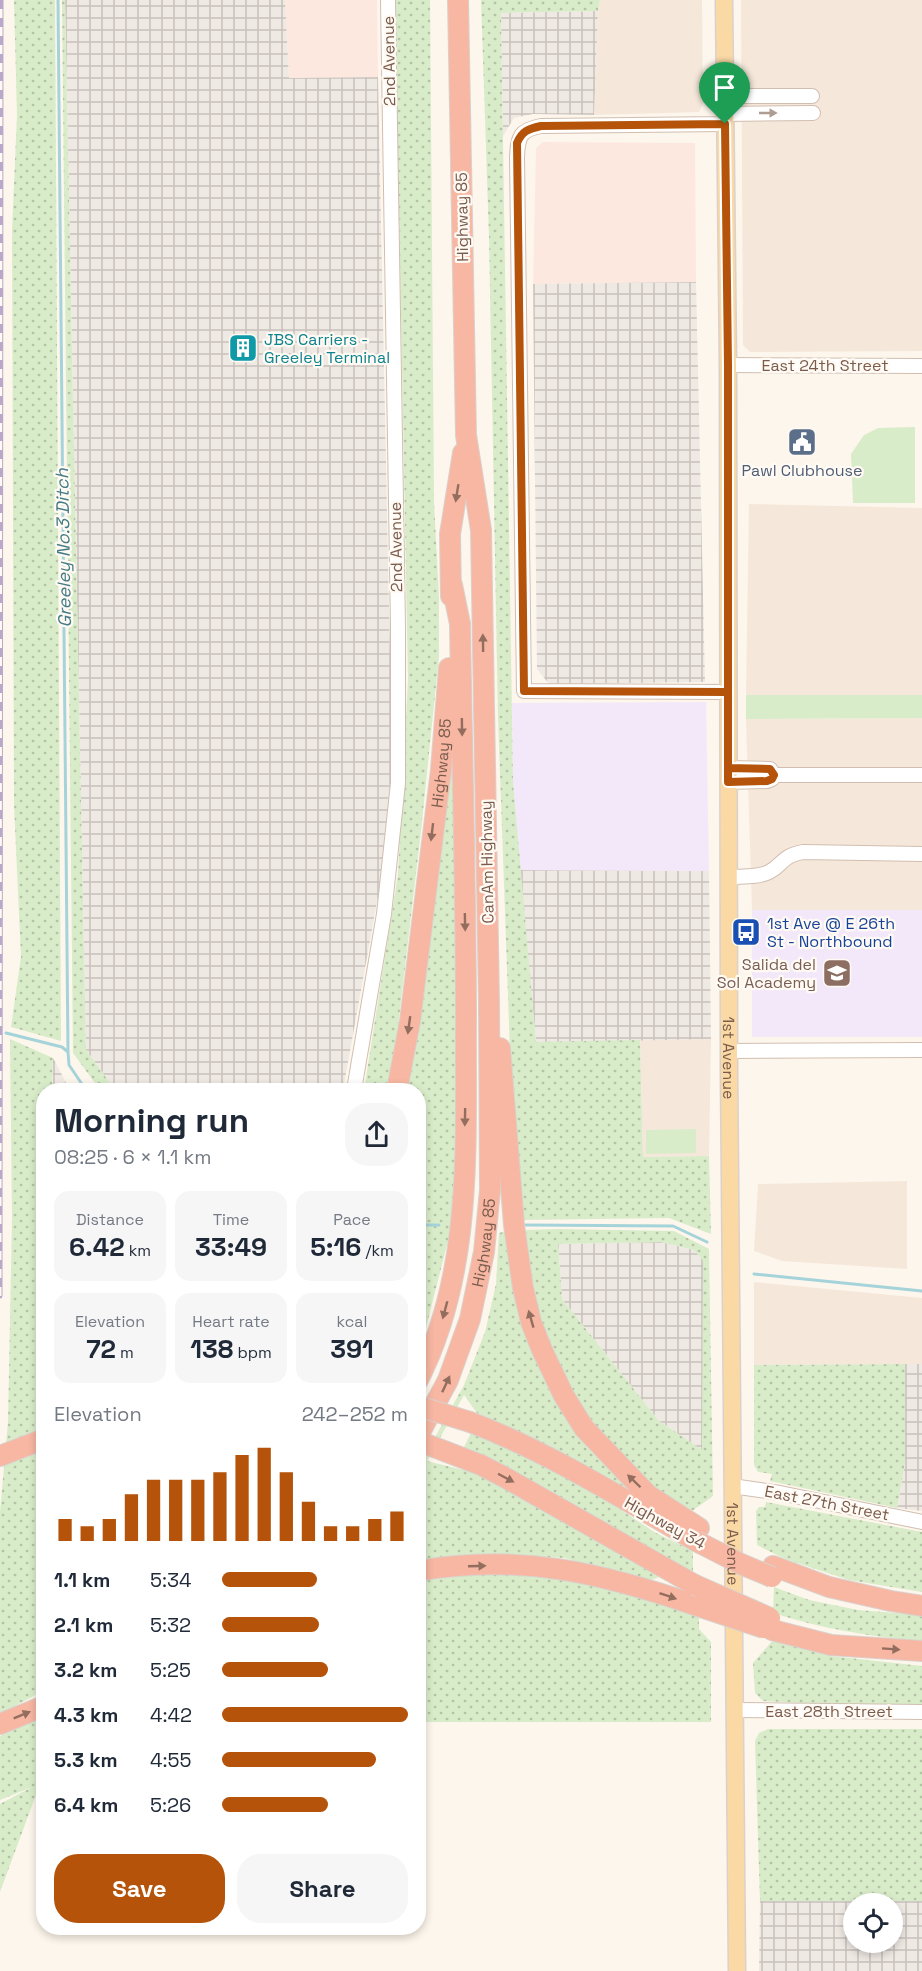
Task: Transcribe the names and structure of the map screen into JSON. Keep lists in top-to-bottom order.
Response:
{
  "streets": {
    "highway": ["Highway 85", "CanAm Highway", "Highway 34"],
    "main road": ["1st Avenue"],
    "street": [
      "2nd Avenue",
      "East 24th Street",
      "East 27th Street",
      "East 28th Street"
    ]
  },
  "crossings": [
    ["Highway 85", "CanAm Highway"],
    ["East 24th Street", "1st Avenue"],
    ["1st Avenue", "East 27th Street"],
    ["1st Avenue", "East 28th Street"]
  ],
  "water": ["Greeley No.3 Ditch"],
  "places": {
    "building": ["JBS Carriers - Greeley Terminal"],
    "public building": ["Pawl Clubhouse"],
    "bus stop": ["1st Ave @ E 26th St - Northbound"],
    "school or university": ["Salida del Sol Academy"]
  },
  "page": {
    "heading": ["Morning run", "08:25 · 6 × 1.1 km"],
    "stats": [
      ["Distance", "6.42 km"],
      ["Time", "33:49"],
      ["Pace", "5:16 /km"],
      ["Elevation", "72 m"],
      ["Heart rate", "138 bpm"],
      ["kcal", "391"]
    ],
    "chart": ["Elevation", "242–252 m"],
    "list": [
      {
        "name": "1.1 km",
        "note": "5:34"
      },
      {
        "name": "2.1 km",
        "note": "5:32"
      },
      {
        "name": "3.2 km",
        "note": "5:25"
      },
      {
        "name": "4.3 km",
        "note": "4:42"
      },
      {
        "name": "5.3 km",
        "note": "4:55"
      },
      {
        "name": "6.4 km",
        "note": "5:26"
      }
    ],
    "buttons": ["Save", "Share"]
  }
}
